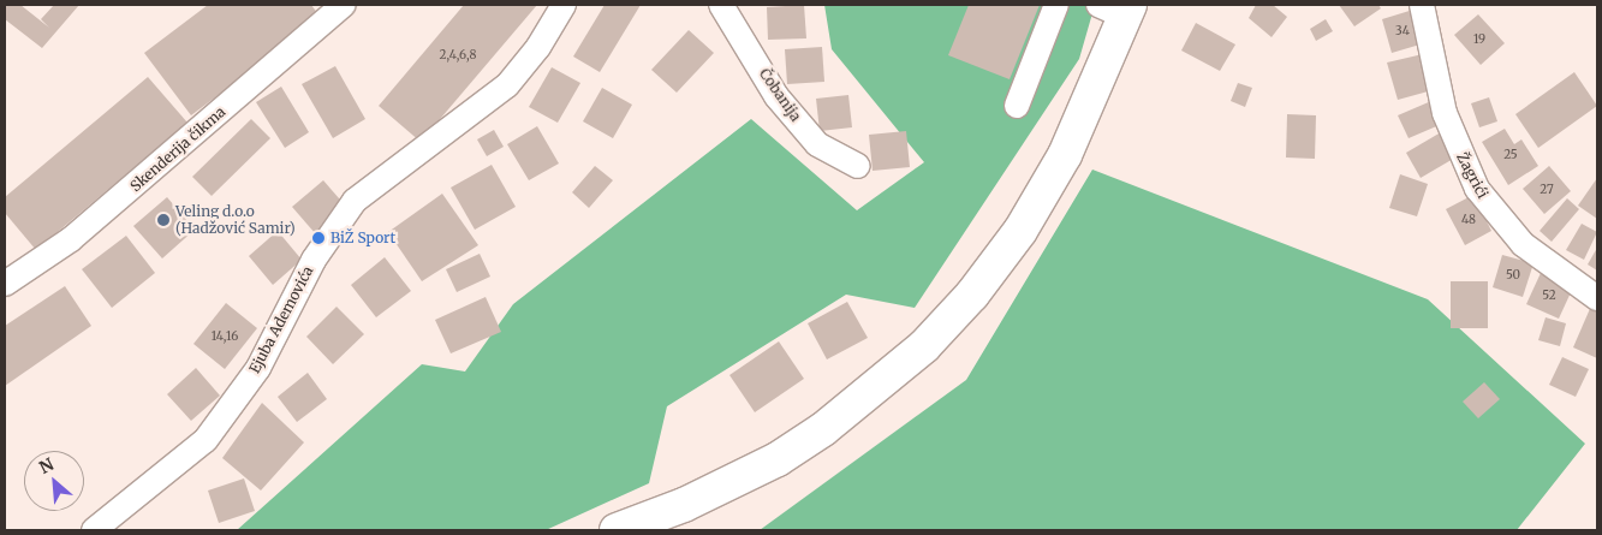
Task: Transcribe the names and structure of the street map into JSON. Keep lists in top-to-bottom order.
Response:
{
  "streets": {
    "street": [
      "Čobanija",
      "Skenderija čikma",
      "Žagrići",
      "Ejuba Ademovića"
    ]
  },
  "places": ["Veling d.o.o (Hadžović Samir)", "BiŽ Sport"],
  "house_numbers": [
    "34",
    "19",
    "2,4,6,8",
    "25",
    "27",
    "48",
    "50",
    "52",
    "14,16"
  ],
  "north": "top left"
}
